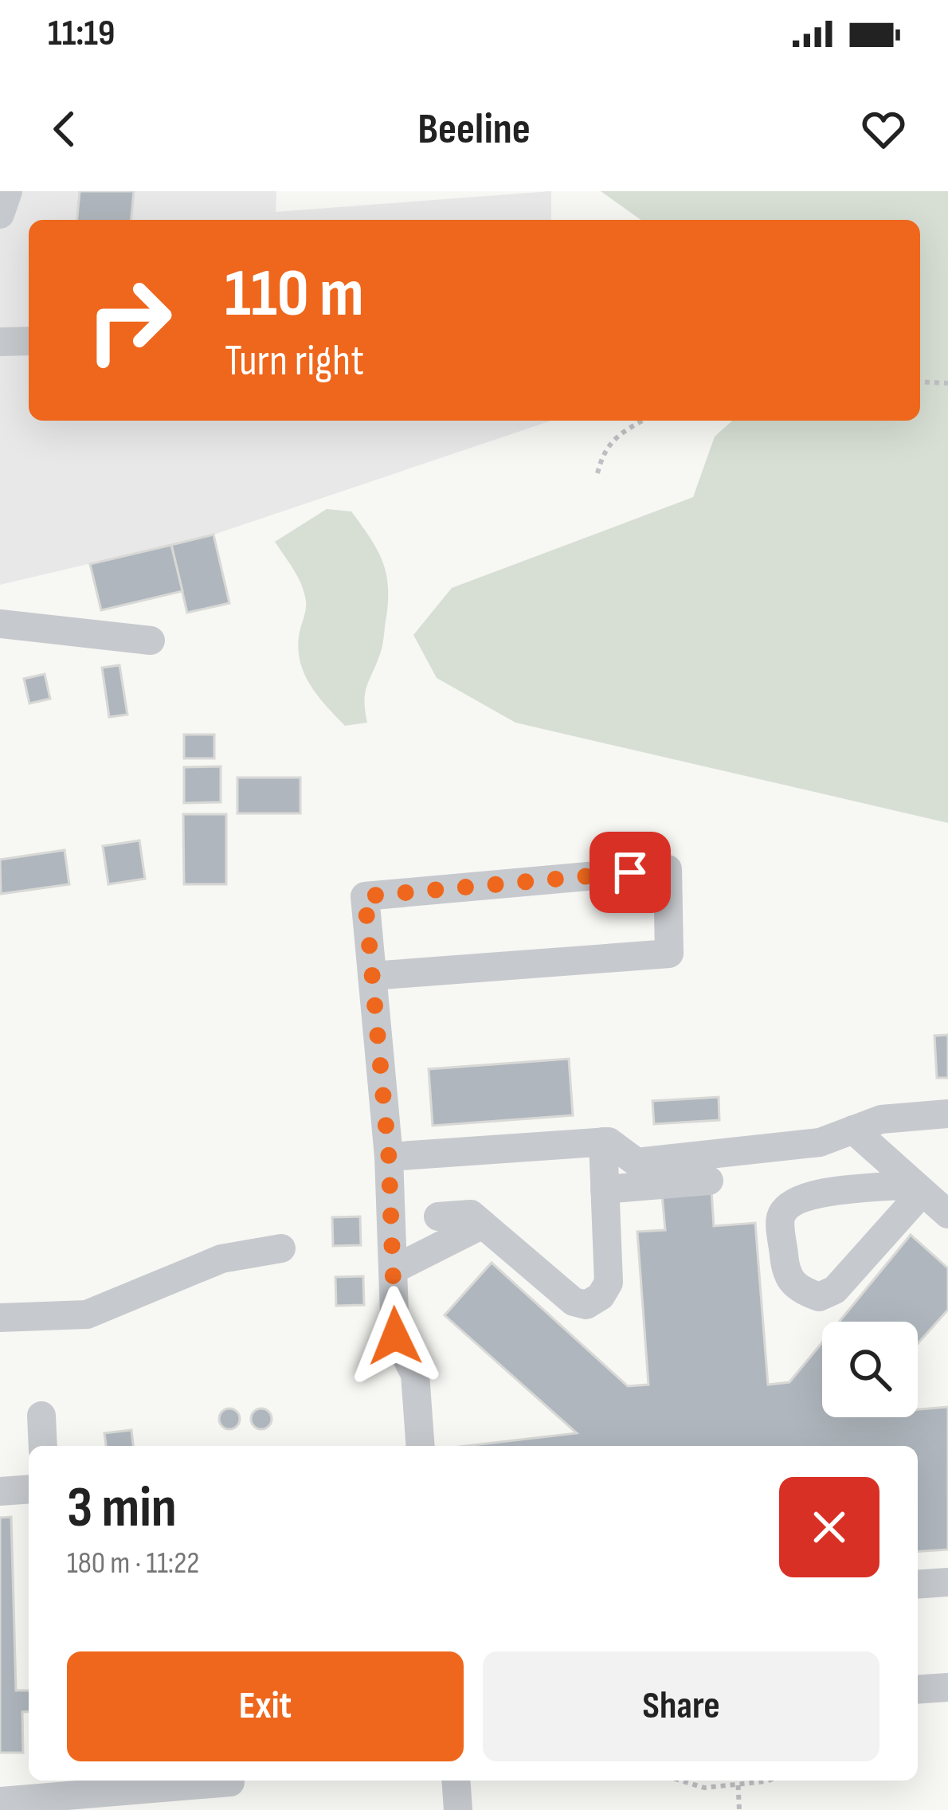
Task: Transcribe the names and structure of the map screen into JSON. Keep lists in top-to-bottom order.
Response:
{
  "page": {
    "status": "11:19",
    "header": "Beeline",
    "turn": ["110 m", "Turn right"],
    "heading": ["3 min", "180 m · 11:22"],
    "buttons": ["Exit", "Share"]
  }
}
